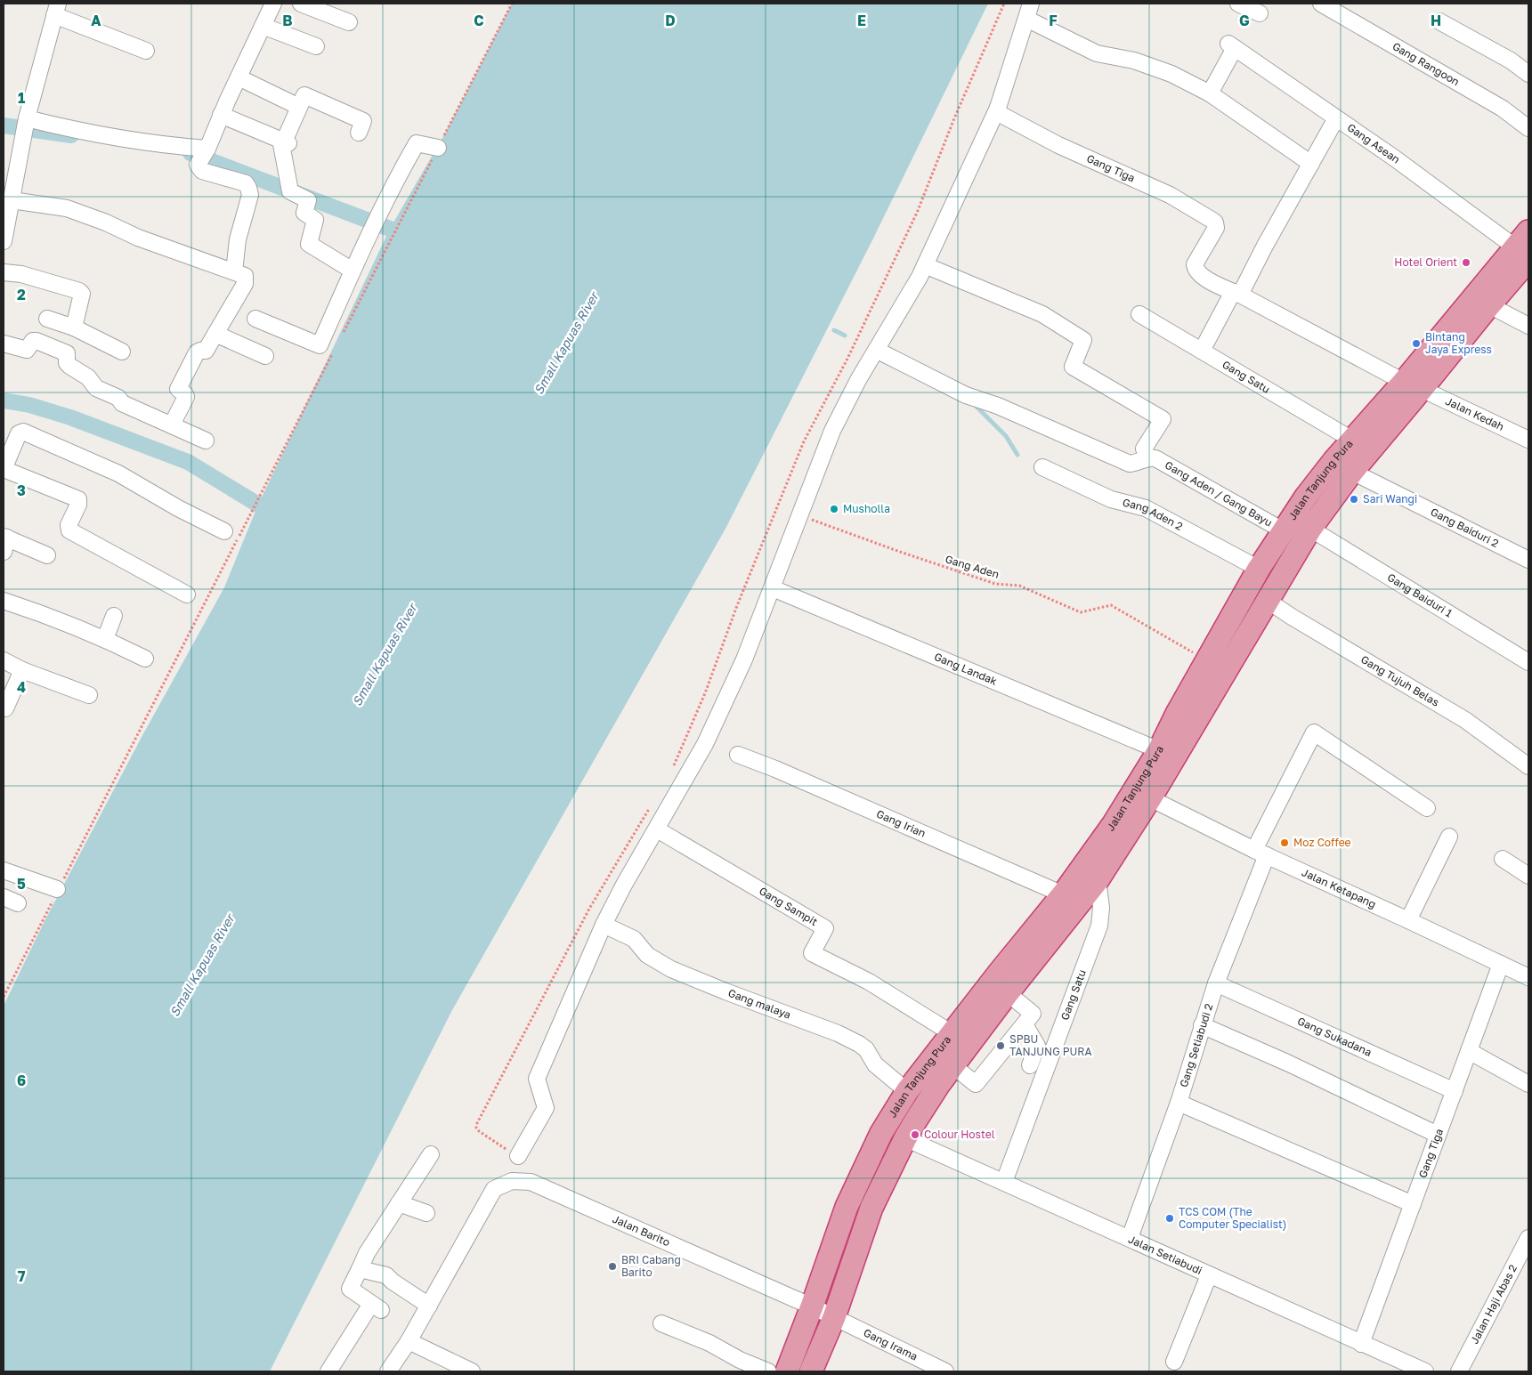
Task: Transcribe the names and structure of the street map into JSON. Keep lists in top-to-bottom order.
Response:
{
  "streets": {
    "highway": ["Jalan Tanjung Pura"],
    "street": [
      "Gang Rangoon",
      "Gang Asean",
      "Gang Tiga",
      "Gang Satu",
      "Jalan Kedah",
      "Gang Aden / Gang Bayu",
      "Gang Aden 2",
      "Gang Baiduri 2",
      "Gang Baiduri 1",
      "Gang Landak",
      "Gang Tujuh Belas",
      "Gang Irian",
      "Jalan Ketapang",
      "Gang Sampit",
      "Gang malaya",
      "Gang Sukadana",
      "Gang Setiabudi 2",
      "Jalan Barito",
      "Jalan Setiabudi",
      "Jalan Haji Abas 2",
      "Gang Irama"
    ],
    "path": ["Gang Aden"]
  },
  "crossings": [
    ["Gang Asean", "Jalan Tanjung Pura"],
    ["Gang Tiga", "Jalan Kedah"],
    ["Gang Tiga", "Jalan Tanjung Pura"],
    ["Gang Tiga", "Jalan Ketapang"],
    ["Gang Tiga", "Gang Sukadana"],
    ["Gang Tiga", "Jalan Setiabudi"],
    ["Gang Satu", "Jalan Tanjung Pura"],
    ["Gang Satu", "Jalan Setiabudi"],
    ["Jalan Kedah", "Jalan Tanjung Pura"],
    ["Jalan Tanjung Pura", "Gang Aden / Gang Bayu"],
    ["Jalan Tanjung Pura", "Gang Aden 2"],
    ["Jalan Tanjung Pura", "Gang Baiduri 2"],
    ["Jalan Tanjung Pura", "Gang Aden"],
    ["Jalan Tanjung Pura", "Gang Baiduri 1"],
    ["Jalan Tanjung Pura", "Gang Landak"],
    ["Jalan Tanjung Pura", "Gang Tujuh Belas"],
    ["Jalan Tanjung Pura", "Gang Irian"],
    ["Jalan Tanjung Pura", "Jalan Ketapang"],
    ["Jalan Tanjung Pura", "Gang Sampit"],
    ["Jalan Tanjung Pura", "Gang malaya"],
    ["Jalan Tanjung Pura", "Jalan Barito"],
    ["Jalan Tanjung Pura", "Jalan Setiabudi"],
    ["Jalan Tanjung Pura", "Gang Irama"],
    ["Jalan Ketapang", "Gang Setiabudi 2"],
    ["Gang Sukadana", "Gang Setiabudi 2"],
    ["Gang Setiabudi 2", "Jalan Setiabudi"],
    ["Jalan Barito", "Gang Irama"]
  ],
  "water": ["Small Kapuas River"],
  "places": [
    "Hotel Orient",
    "Bintang Jaya Express",
    "Sari Wangi",
    "Musholla",
    "Moz Coffee",
    "SPBU TANJUNG PURA",
    "Colour Hostel",
    "TCS COM (The Computer Specialist)",
    "BRI Cabang Barito"
  ],
  "grid": {
    "columns": [
      "A",
      "B",
      "C",
      "D",
      "E",
      "F",
      "G",
      "H"
    ],
    "rows": [
      "1",
      "2",
      "3",
      "4",
      "5",
      "6",
      "7"
    ]
  }
}
